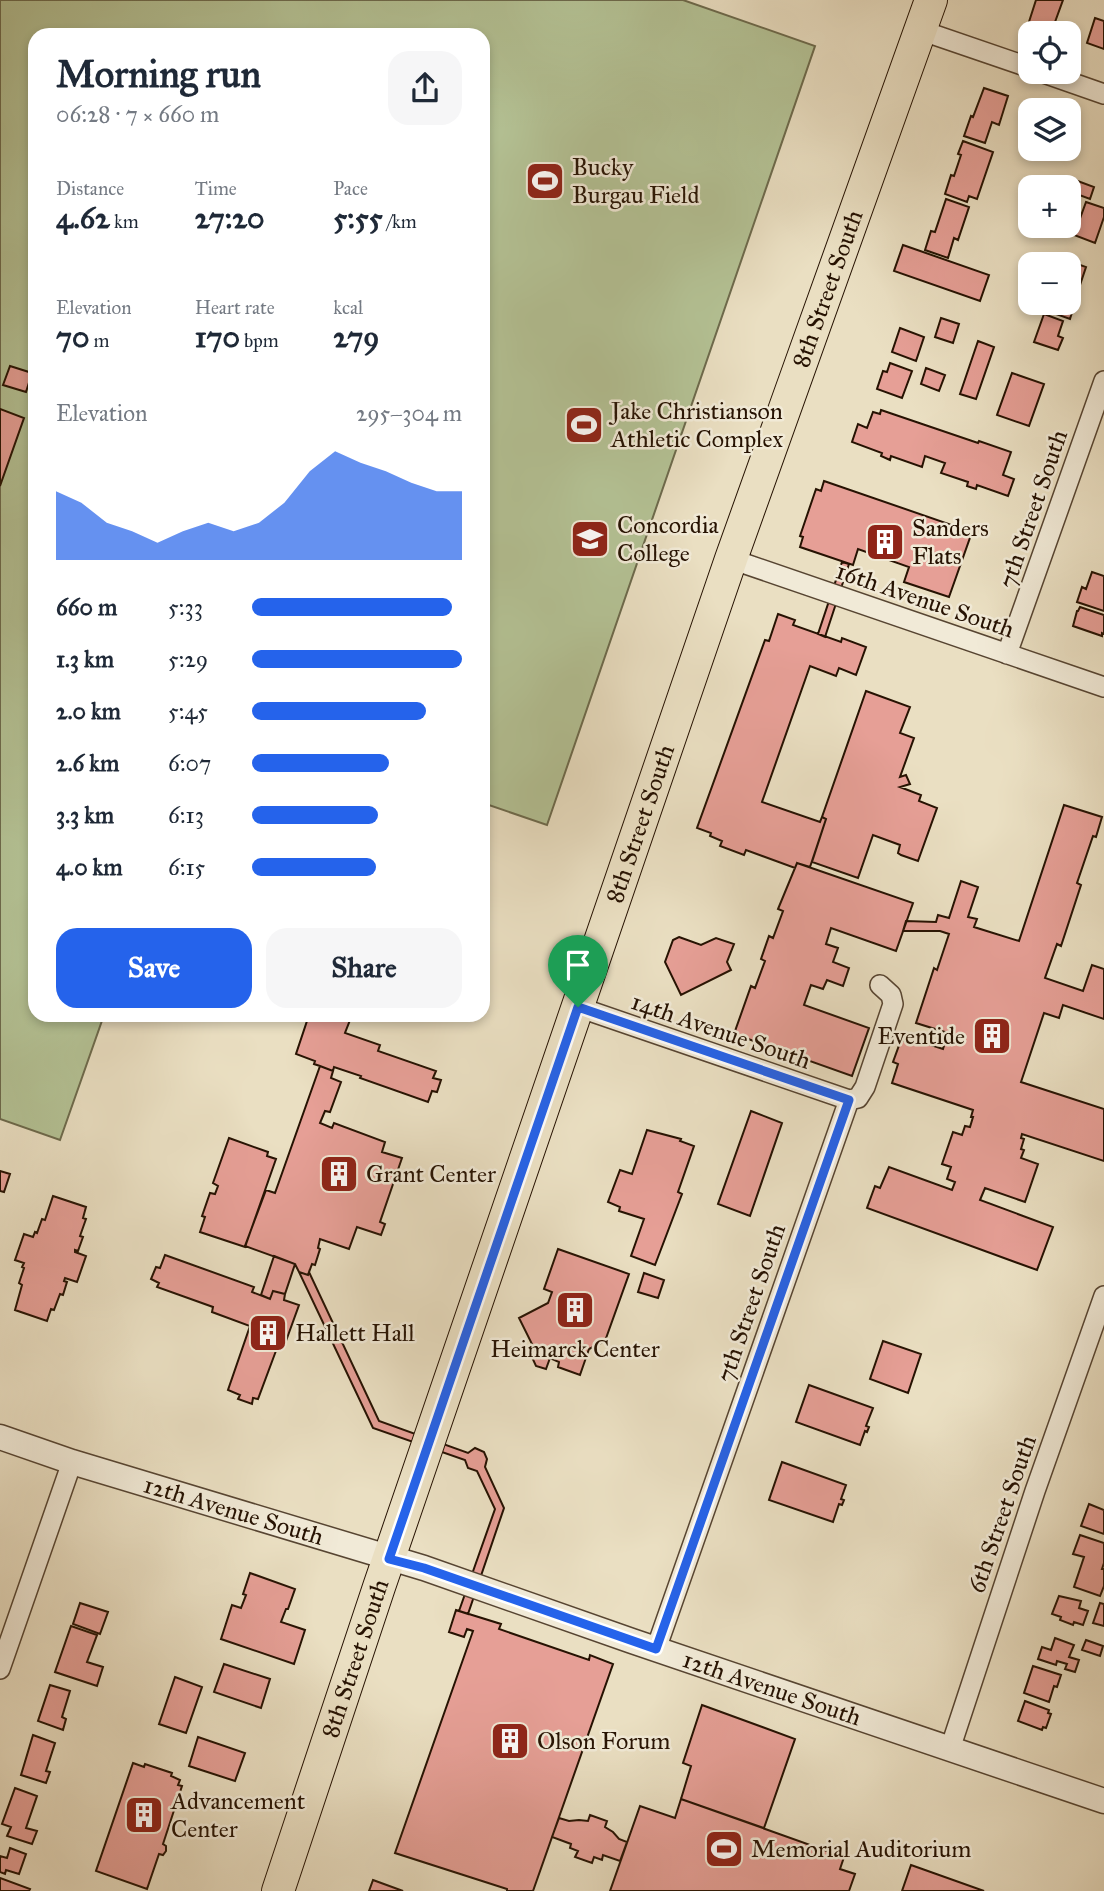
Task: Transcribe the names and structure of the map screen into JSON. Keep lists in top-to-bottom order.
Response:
{
  "streets": {
    "main road": ["8th Street South"],
    "street": [
      "7th Street South",
      "16th Avenue South",
      "14th Avenue South",
      "12th Avenue South",
      "6th Street South"
    ]
  },
  "crossings": [
    ["8th Street South", "16th Avenue South"],
    ["8th Street South", "14th Avenue South"],
    ["8th Street South", "12th Avenue South"],
    ["7th Street South", "16th Avenue South"],
    ["7th Street South", "14th Avenue South"],
    ["7th Street South", "12th Avenue South"],
    ["12th Avenue South", "6th Street South"]
  ],
  "places": {
    "sports": ["Bucky Burgau Field", "Jake Christianson Athletic Complex", "Memorial Auditorium"],
    "school or university": ["Concordia College"],
    "building": [
      "Sanders Flats",
      "Eventide",
      "Grant Center",
      "Heimarck Center",
      "Hallett Hall",
      "Olson Forum",
      "Advancement Center"
    ]
  },
  "page": {
    "map_buttons": ["+", "−"],
    "heading": ["Morning run", "06:28 · 7 × 660 m"],
    "stats": [
      ["Distance", "4.62 km"],
      ["Time", "27:20"],
      ["Pace", "5:55 /km"],
      ["Elevation", "70 m"],
      ["Heart rate", "170 bpm"],
      ["kcal", "279"]
    ],
    "chart": ["Elevation", "295–304 m"],
    "list": [
      {
        "name": "660 m",
        "note": "5:33"
      },
      {
        "name": "1.3 km",
        "note": "5:29"
      },
      {
        "name": "2.0 km",
        "note": "5:45"
      },
      {
        "name": "2.6 km",
        "note": "6:07"
      },
      {
        "name": "3.3 km",
        "note": "6:13"
      },
      {
        "name": "4.0 km",
        "note": "6:15"
      }
    ],
    "buttons": ["Save", "Share"]
  }
}
